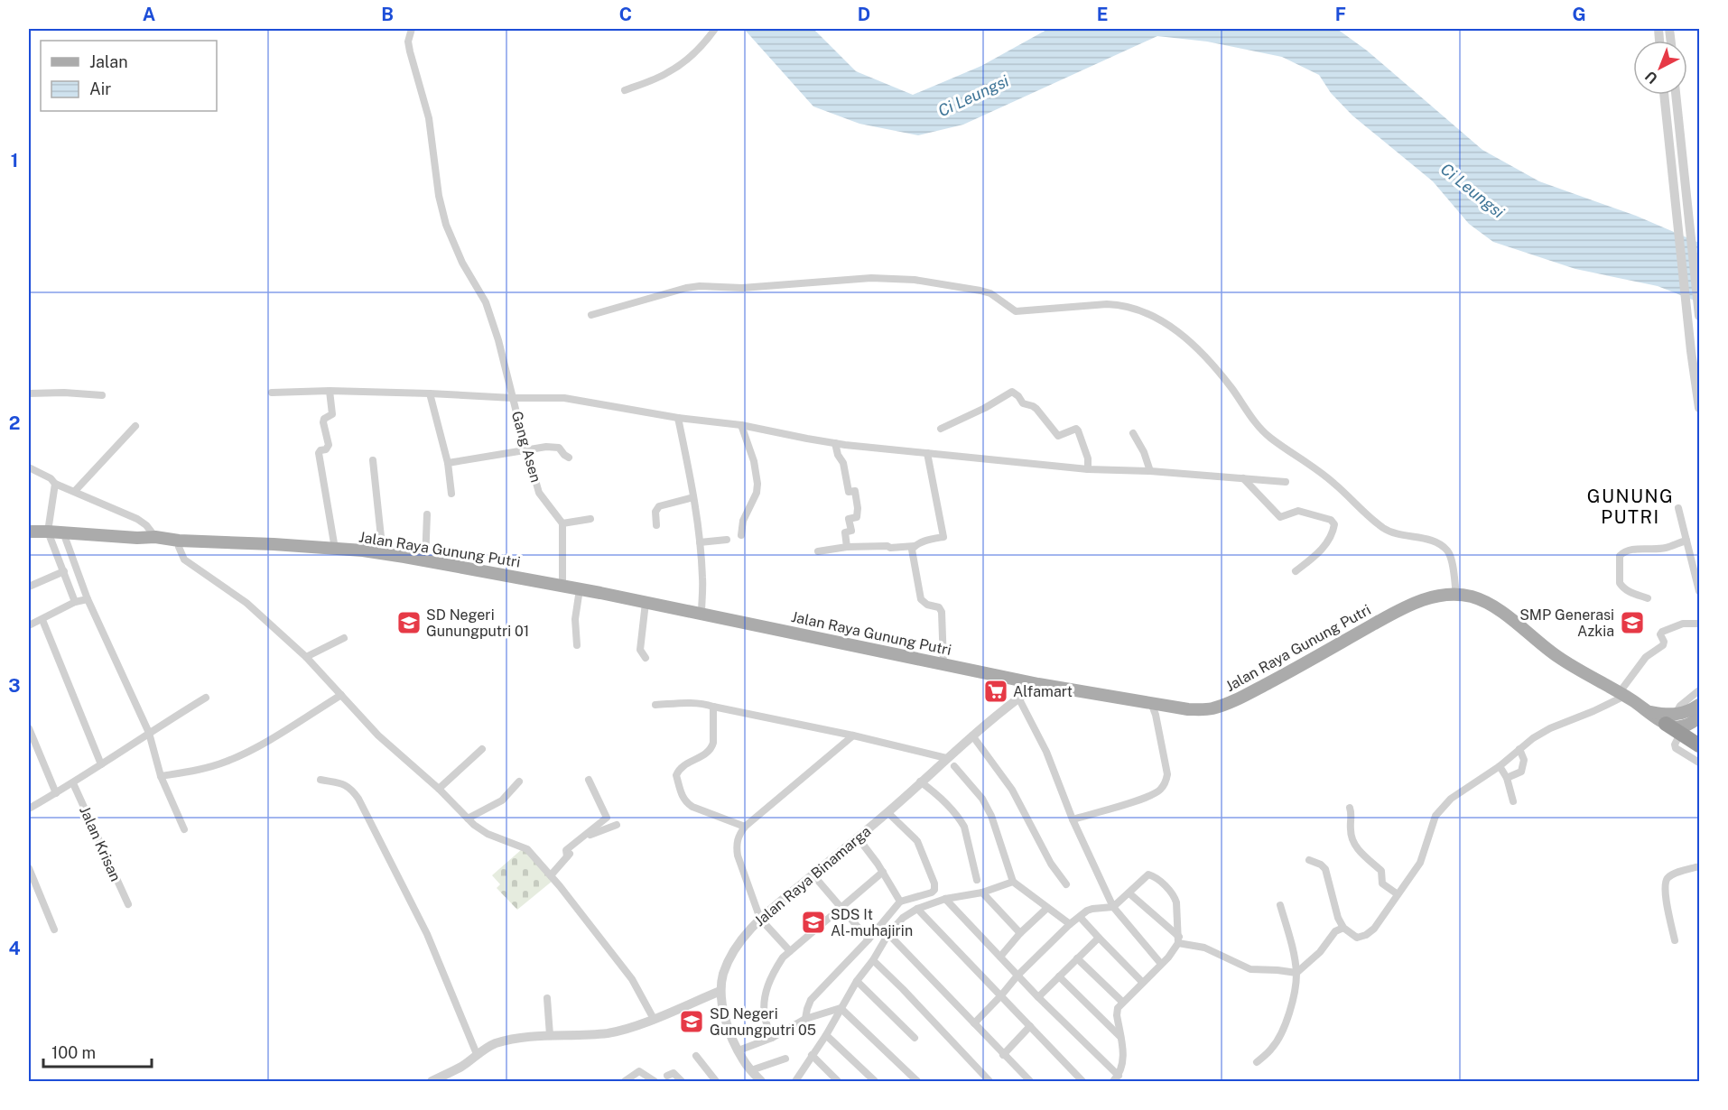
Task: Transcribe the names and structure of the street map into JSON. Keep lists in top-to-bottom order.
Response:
{
  "streets": {
    "main road": ["Jalan Raya Gunung Putri"],
    "street": ["Gang Asen", "Jalan Krisan", "Jalan Raya Binamarga"]
  },
  "crossings": [
    ["Jalan Raya Gunung Putri", "Jalan Raya Binamarga"]
  ],
  "districts": ["GUNUNG PUTRI"],
  "water": ["Ci Leungsi"],
  "places": {
    "school or university": [
      "SD Negeri Gunungputri 01",
      "SMP Generasi Azkia",
      "SDS It Al-muhajirin",
      "SD Negeri Gunungputri 05"
    ],
    "supermarket": ["Alfamart"]
  },
  "legend": ["Jalan", "Air"],
  "scale_bar": "100 m",
  "north": "bottom left",
  "grid": {
    "columns": [
      "A",
      "B",
      "C",
      "D",
      "E",
      "F",
      "G"
    ],
    "rows": [
      "1",
      "2",
      "3",
      "4"
    ]
  }
}
